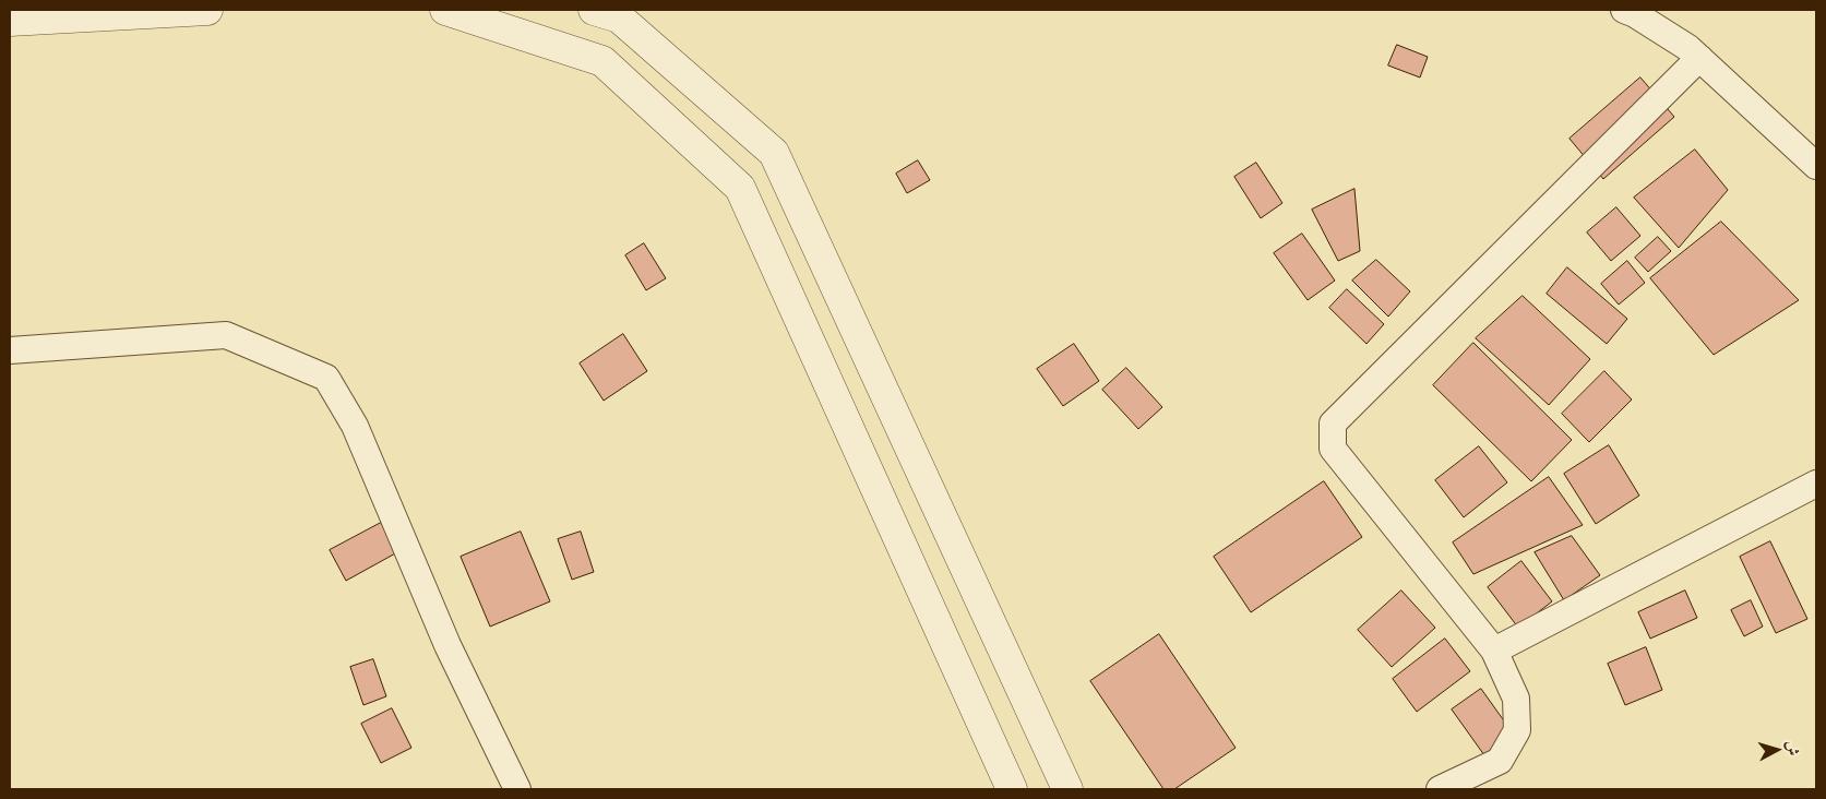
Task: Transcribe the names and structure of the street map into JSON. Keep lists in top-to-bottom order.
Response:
{
  "north": "right"
}
